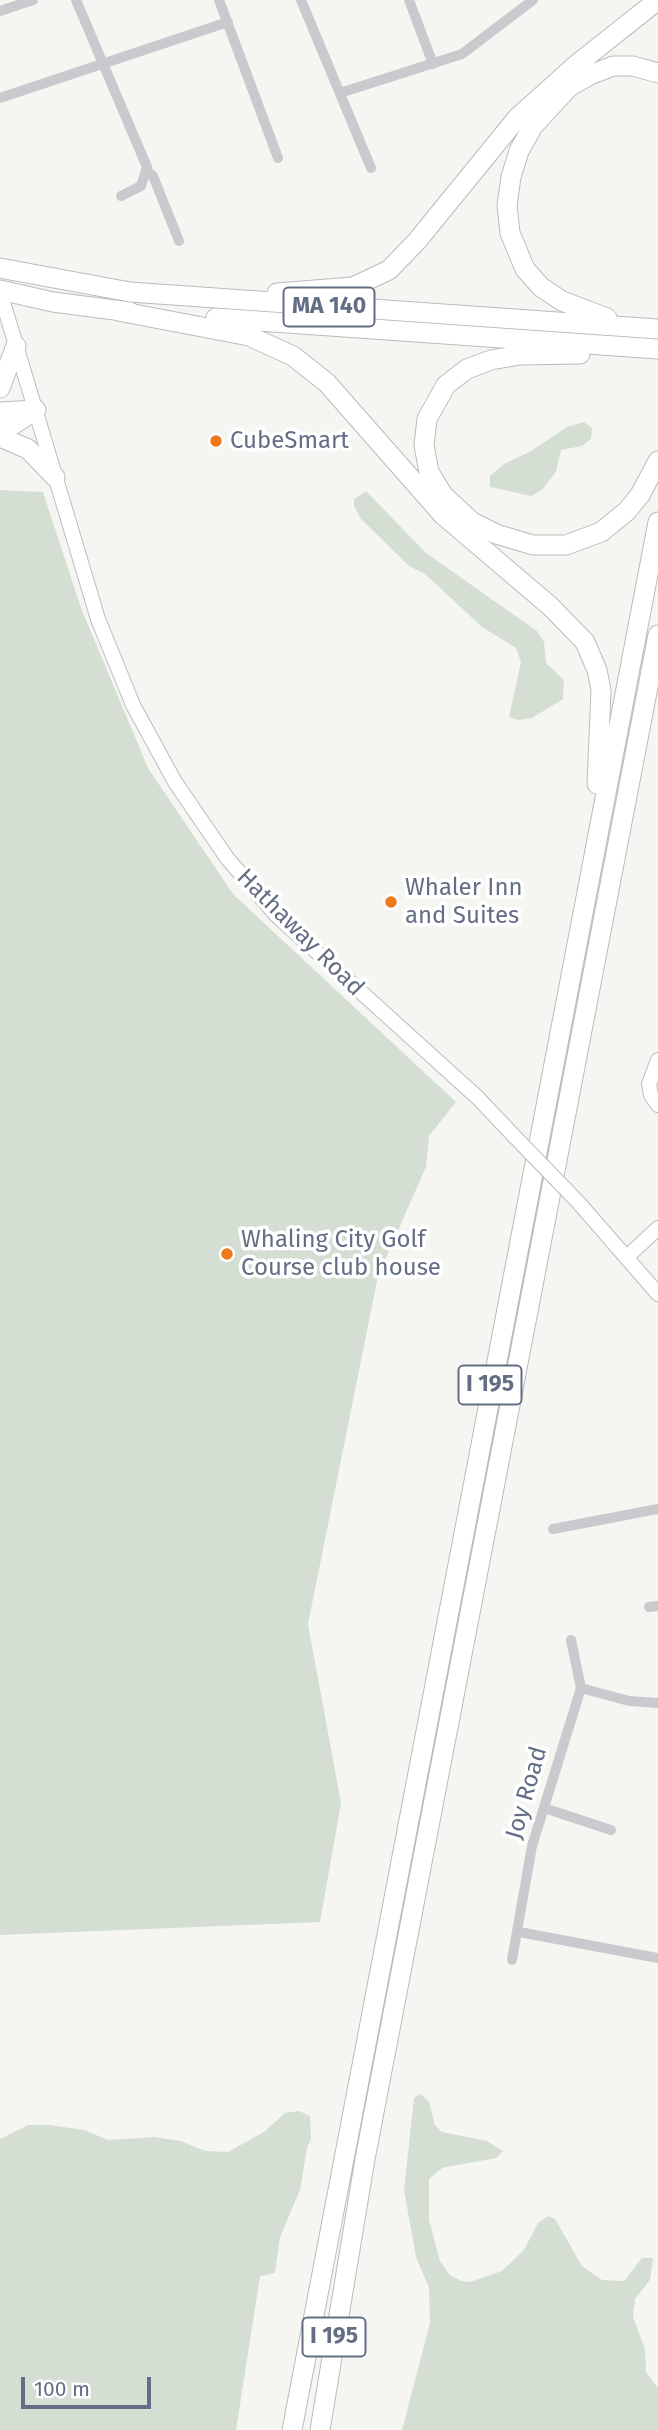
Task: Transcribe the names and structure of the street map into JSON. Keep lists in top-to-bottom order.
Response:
{
  "streets": {
    "highway": ["MA 140", "I 195"],
    "main road": ["Hathaway Road"],
    "street": ["Joy Road"]
  },
  "crossings": [
    ["MA 140", "Hathaway Road"]
  ],
  "places": ["CubeSmart", "Whaler Inn and Suites", "Whaling City Golf Course club house"],
  "scale_bar": "100 m"
}
